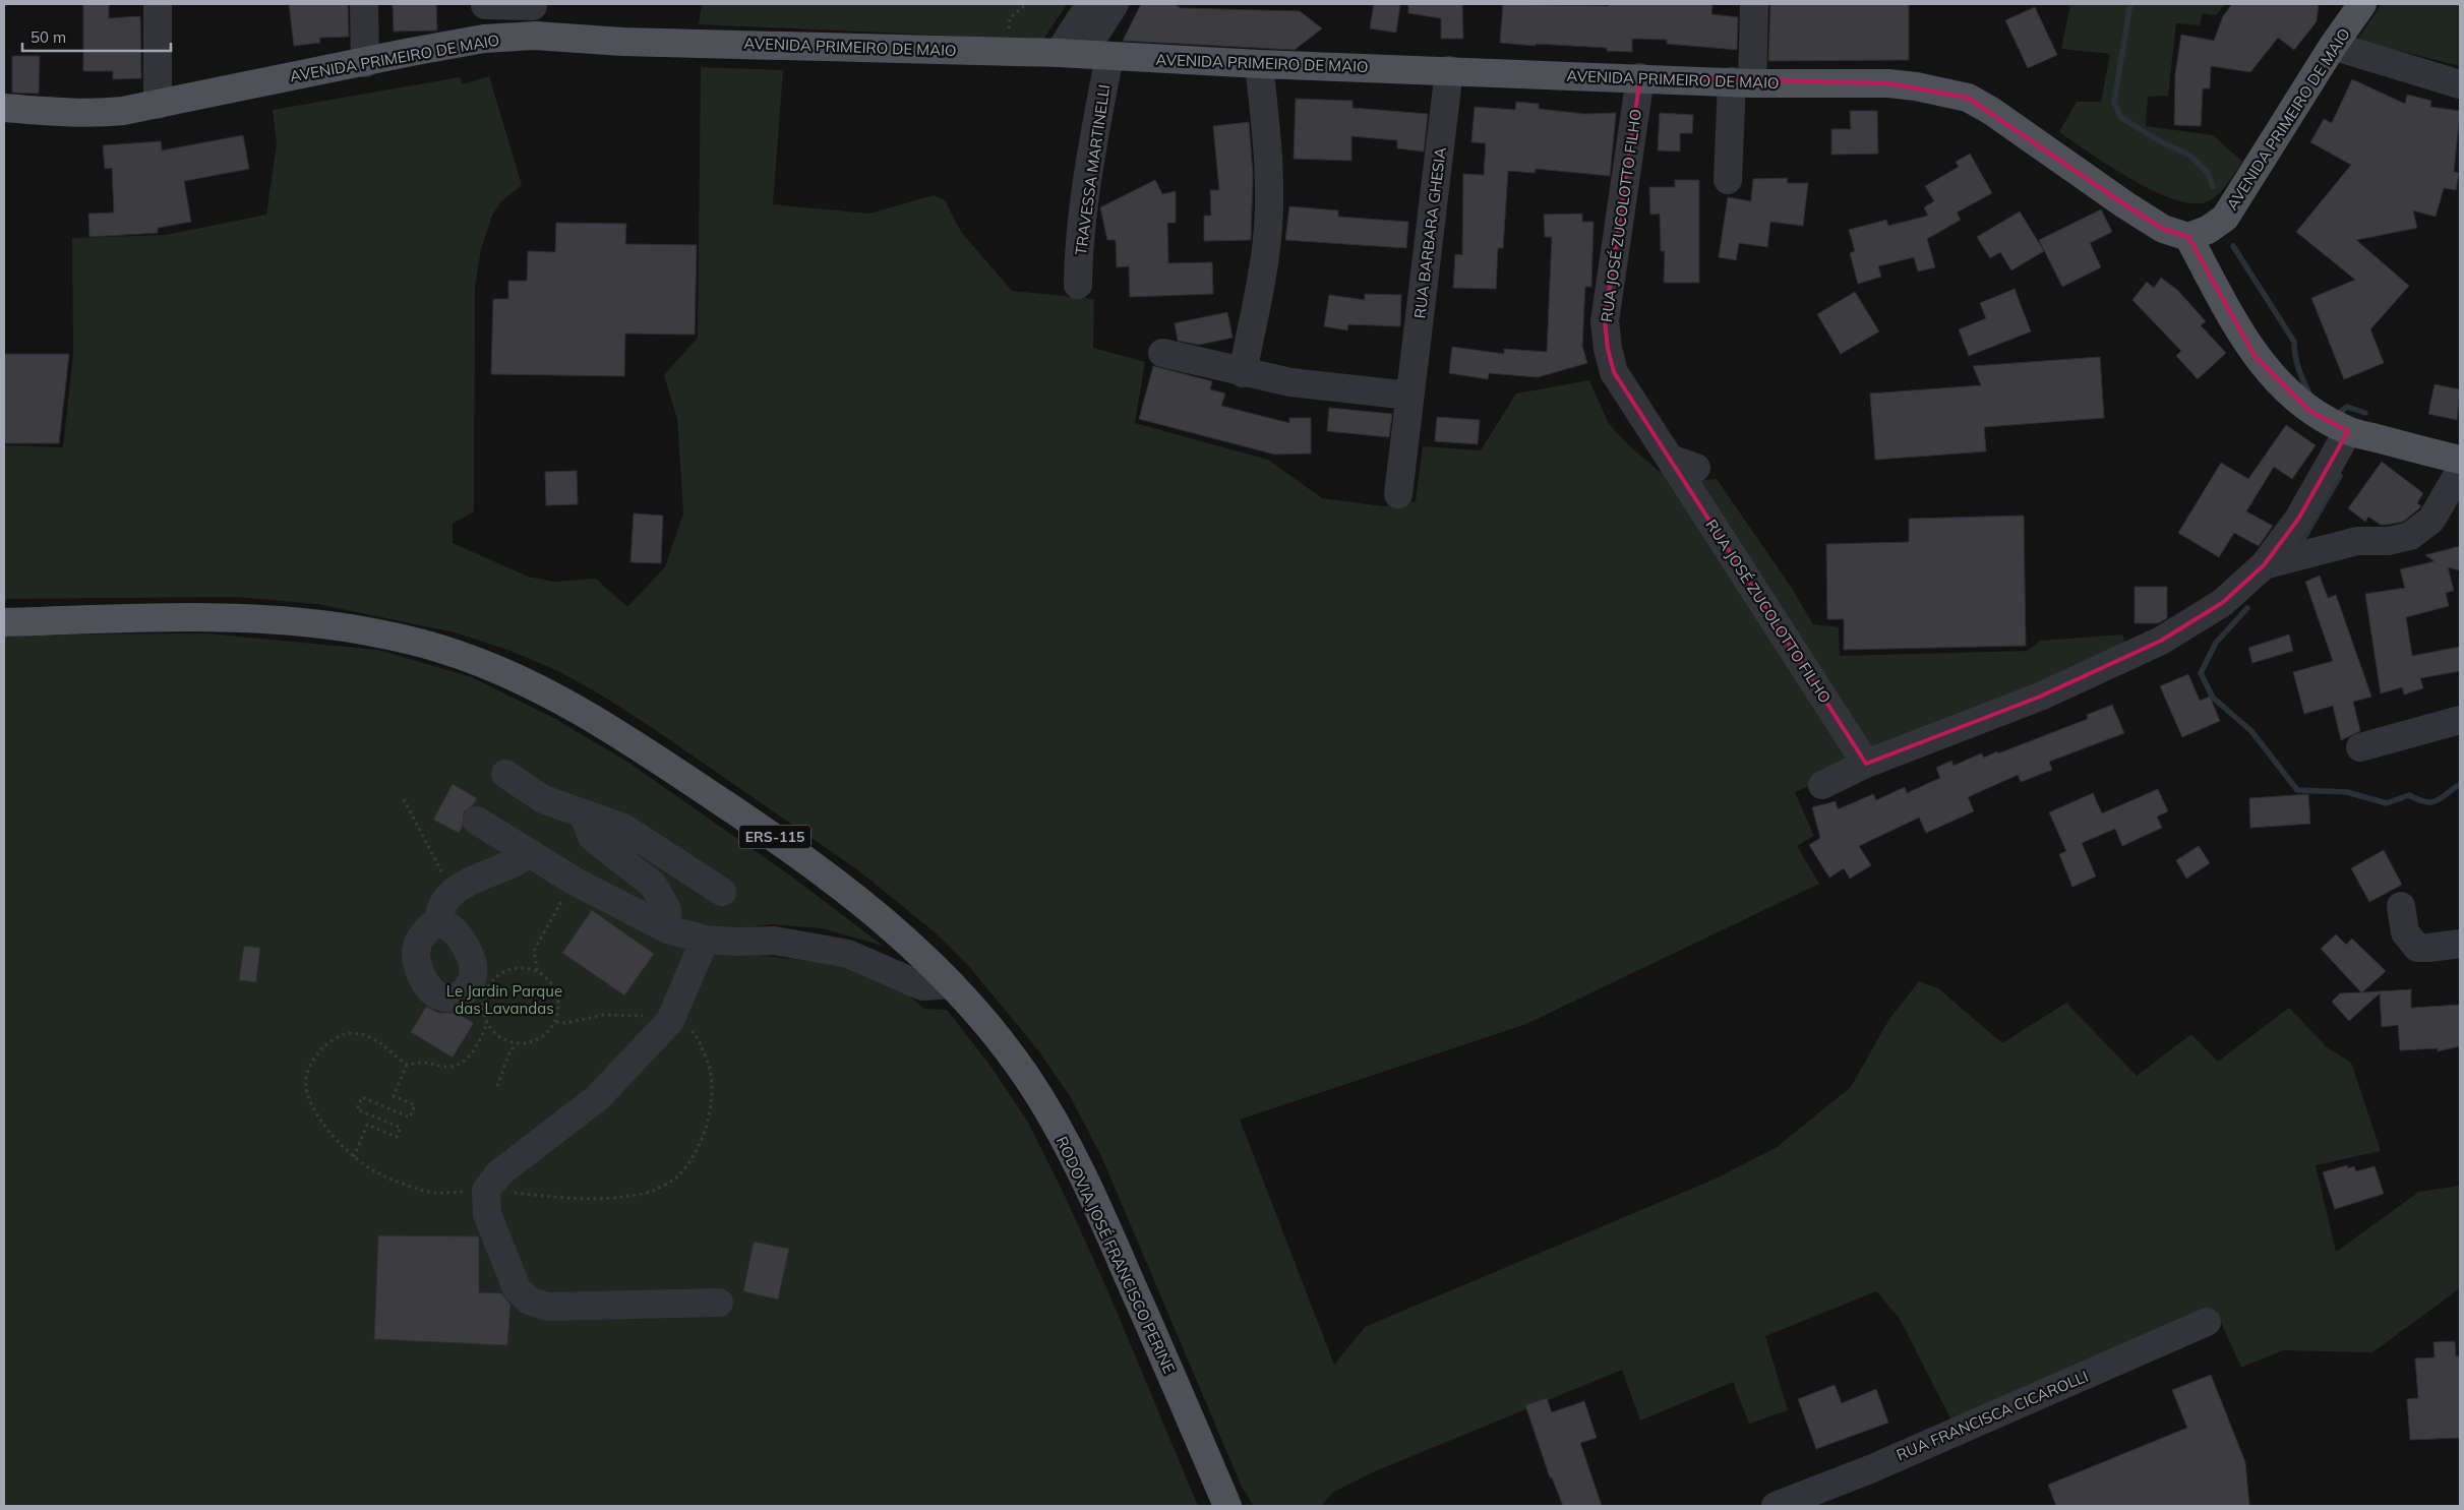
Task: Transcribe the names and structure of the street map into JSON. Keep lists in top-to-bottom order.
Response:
{
  "streets": {
    "main road": ["AVENIDA PRIMEIRO DE MAIO", "ERS-115", "RODOVIA JOSÉ FRANCISCO PERINE"],
    "street": [
      "TRAVESSA MARTINELLI",
      "RUA JOSÉ ZUCOLOTTO FILHO",
      "RUA BARBARA GHESIA",
      "RUA FRANCISCA CICAROLLI"
    ]
  },
  "crossings": [
    ["AVENIDA PRIMEIRO DE MAIO", "TRAVESSA MARTINELLI"],
    ["AVENIDA PRIMEIRO DE MAIO", "RUA JOSÉ ZUCOLOTTO FILHO"],
    ["AVENIDA PRIMEIRO DE MAIO", "RUA BARBARA GHESIA"]
  ],
  "parks": ["Le Jardin Parque das Lavandas"],
  "scale_bar": "50 m"
}
